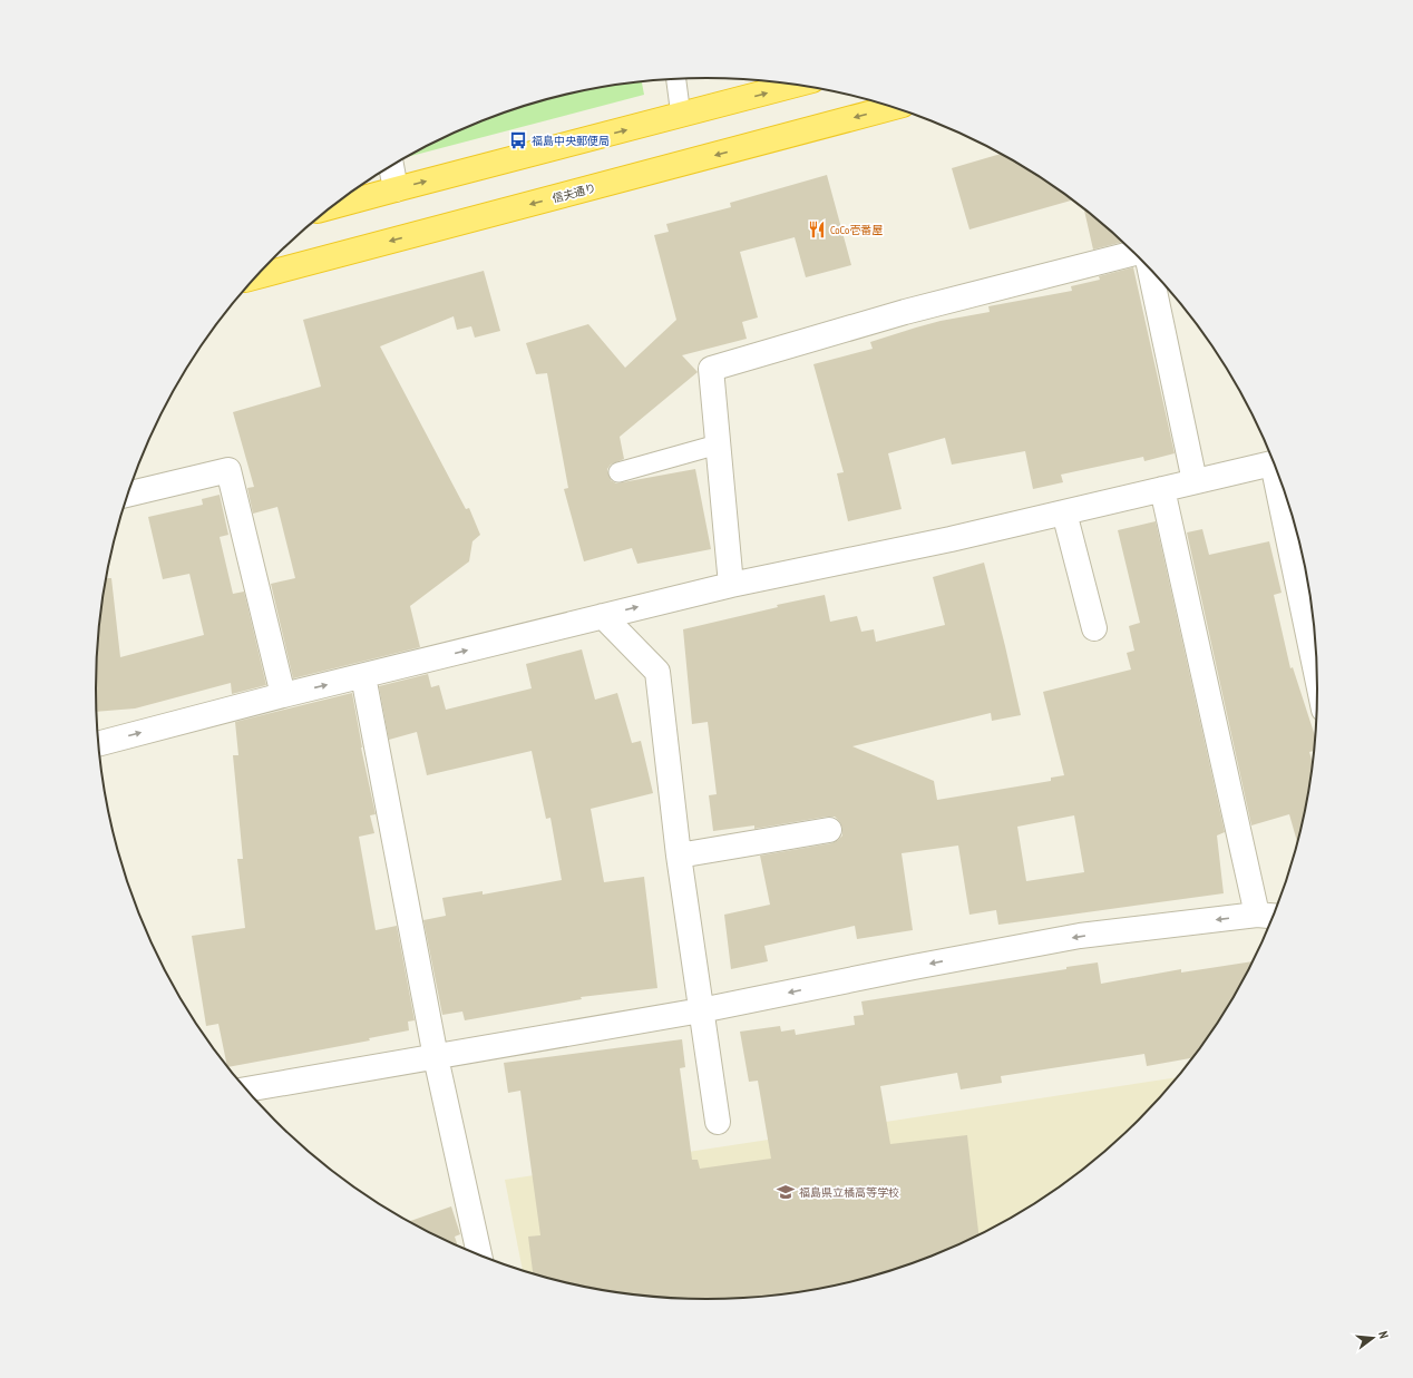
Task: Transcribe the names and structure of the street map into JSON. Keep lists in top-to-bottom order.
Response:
{
  "streets": {
    "highway": ["信夫通り"]
  },
  "places": {
    "bus stop": ["福島中央郵便局"],
    "restaurant": ["CoCo壱番屋"],
    "school or university": ["福島県立橘高等学校"]
  },
  "north": "right"
}
